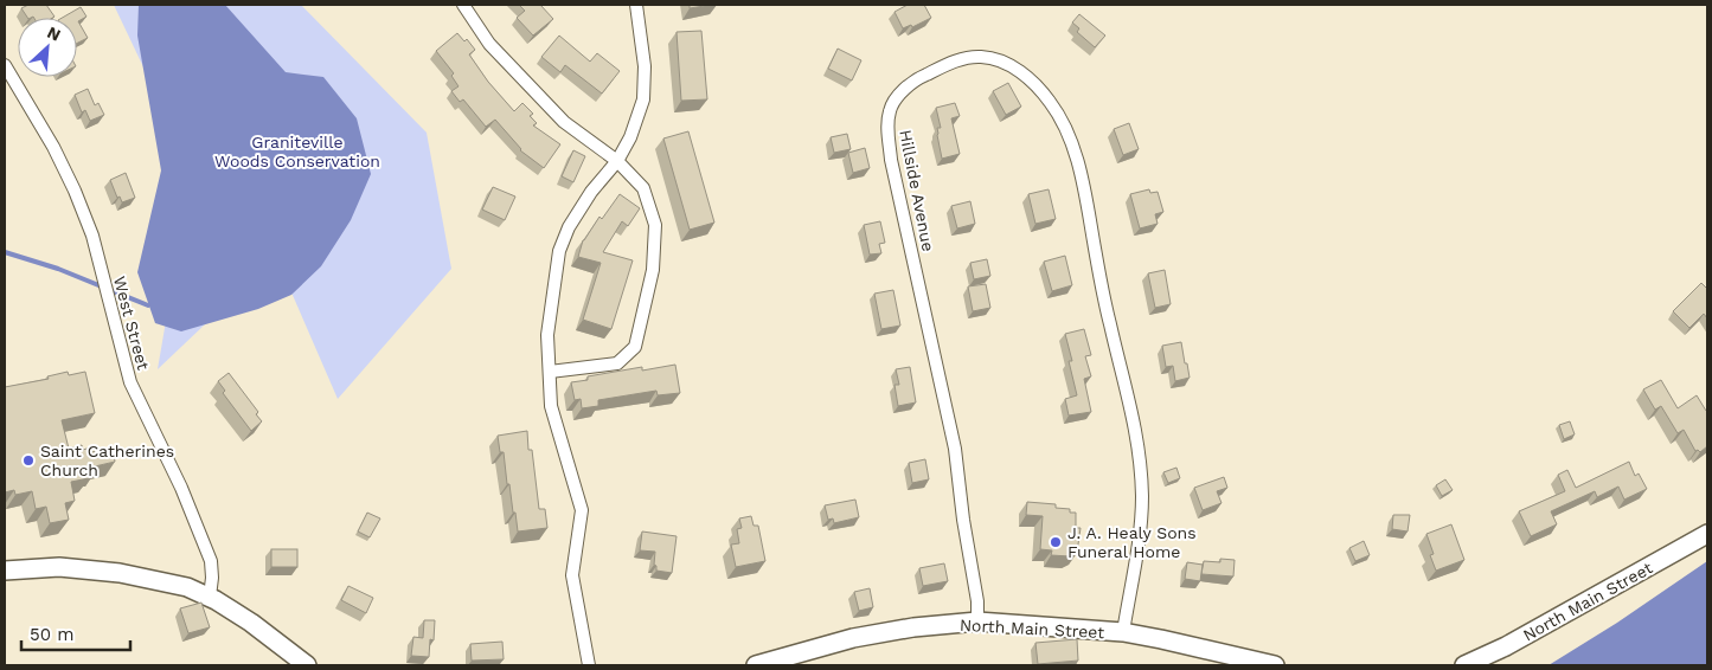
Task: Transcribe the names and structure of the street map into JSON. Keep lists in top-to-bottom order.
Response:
{
  "streets": {
    "main road": ["North Main Street"],
    "street": ["Hillside Avenue", "West Street"]
  },
  "crossings": [
    ["Hillside Avenue", "North Main Street"]
  ],
  "parks": ["Graniteville Woods Conservation"],
  "places": ["Saint Catherines Church", "J. A. Healy Sons Funeral Home"],
  "scale_bar": "50 m",
  "north": "top right"
}
